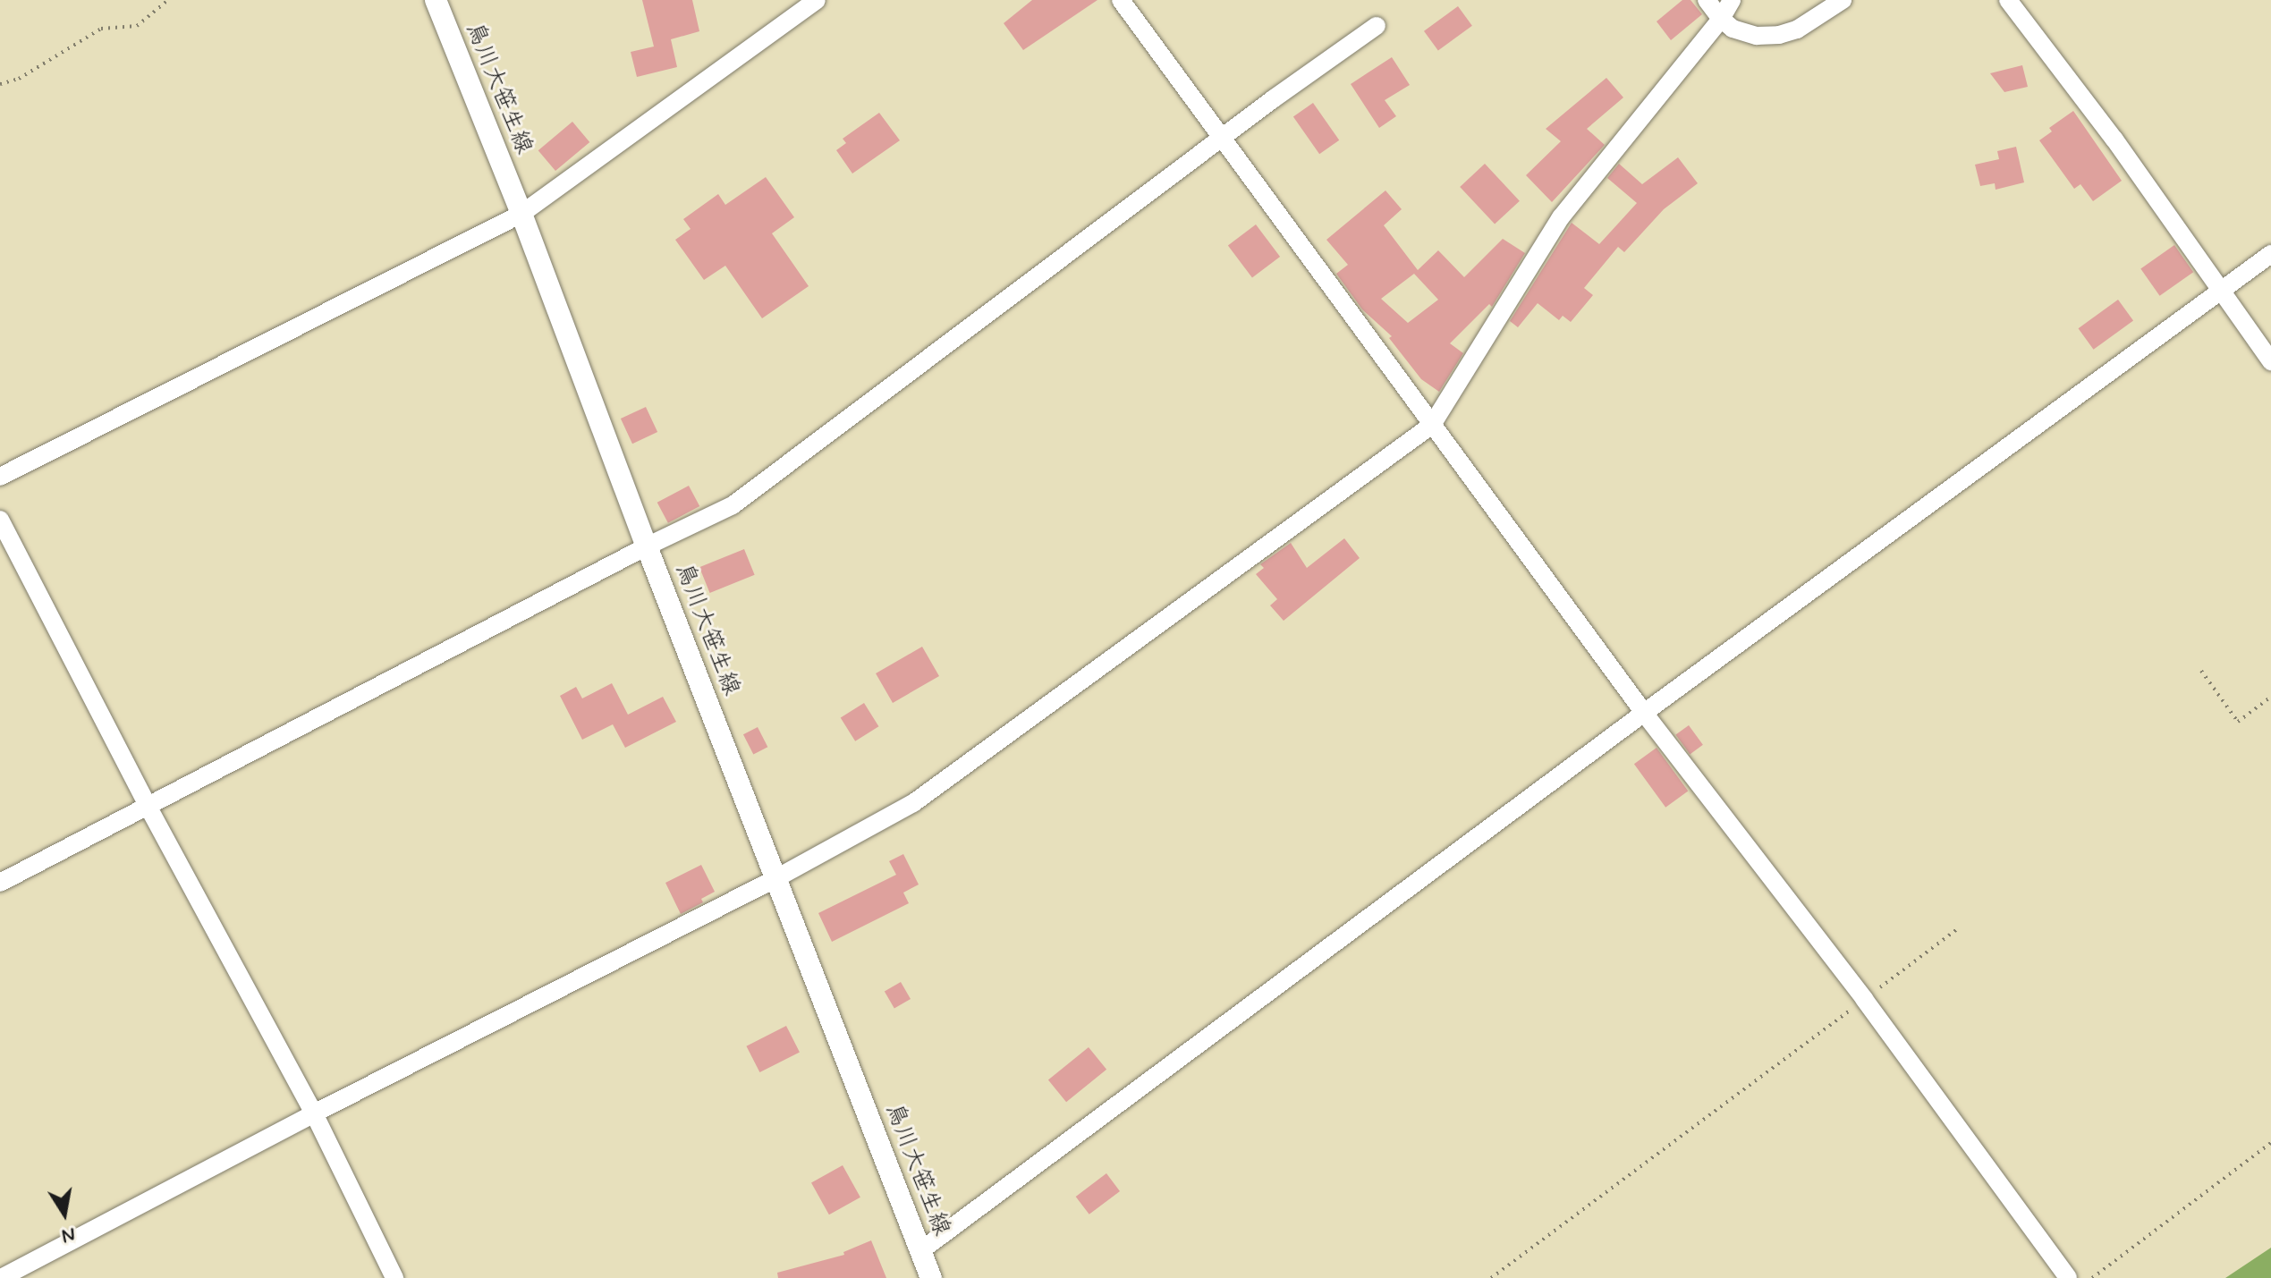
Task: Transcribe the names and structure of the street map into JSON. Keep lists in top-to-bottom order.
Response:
{
  "streets": {
    "street": ["鳥川大笹生線"]
  },
  "north": "bottom"
}
